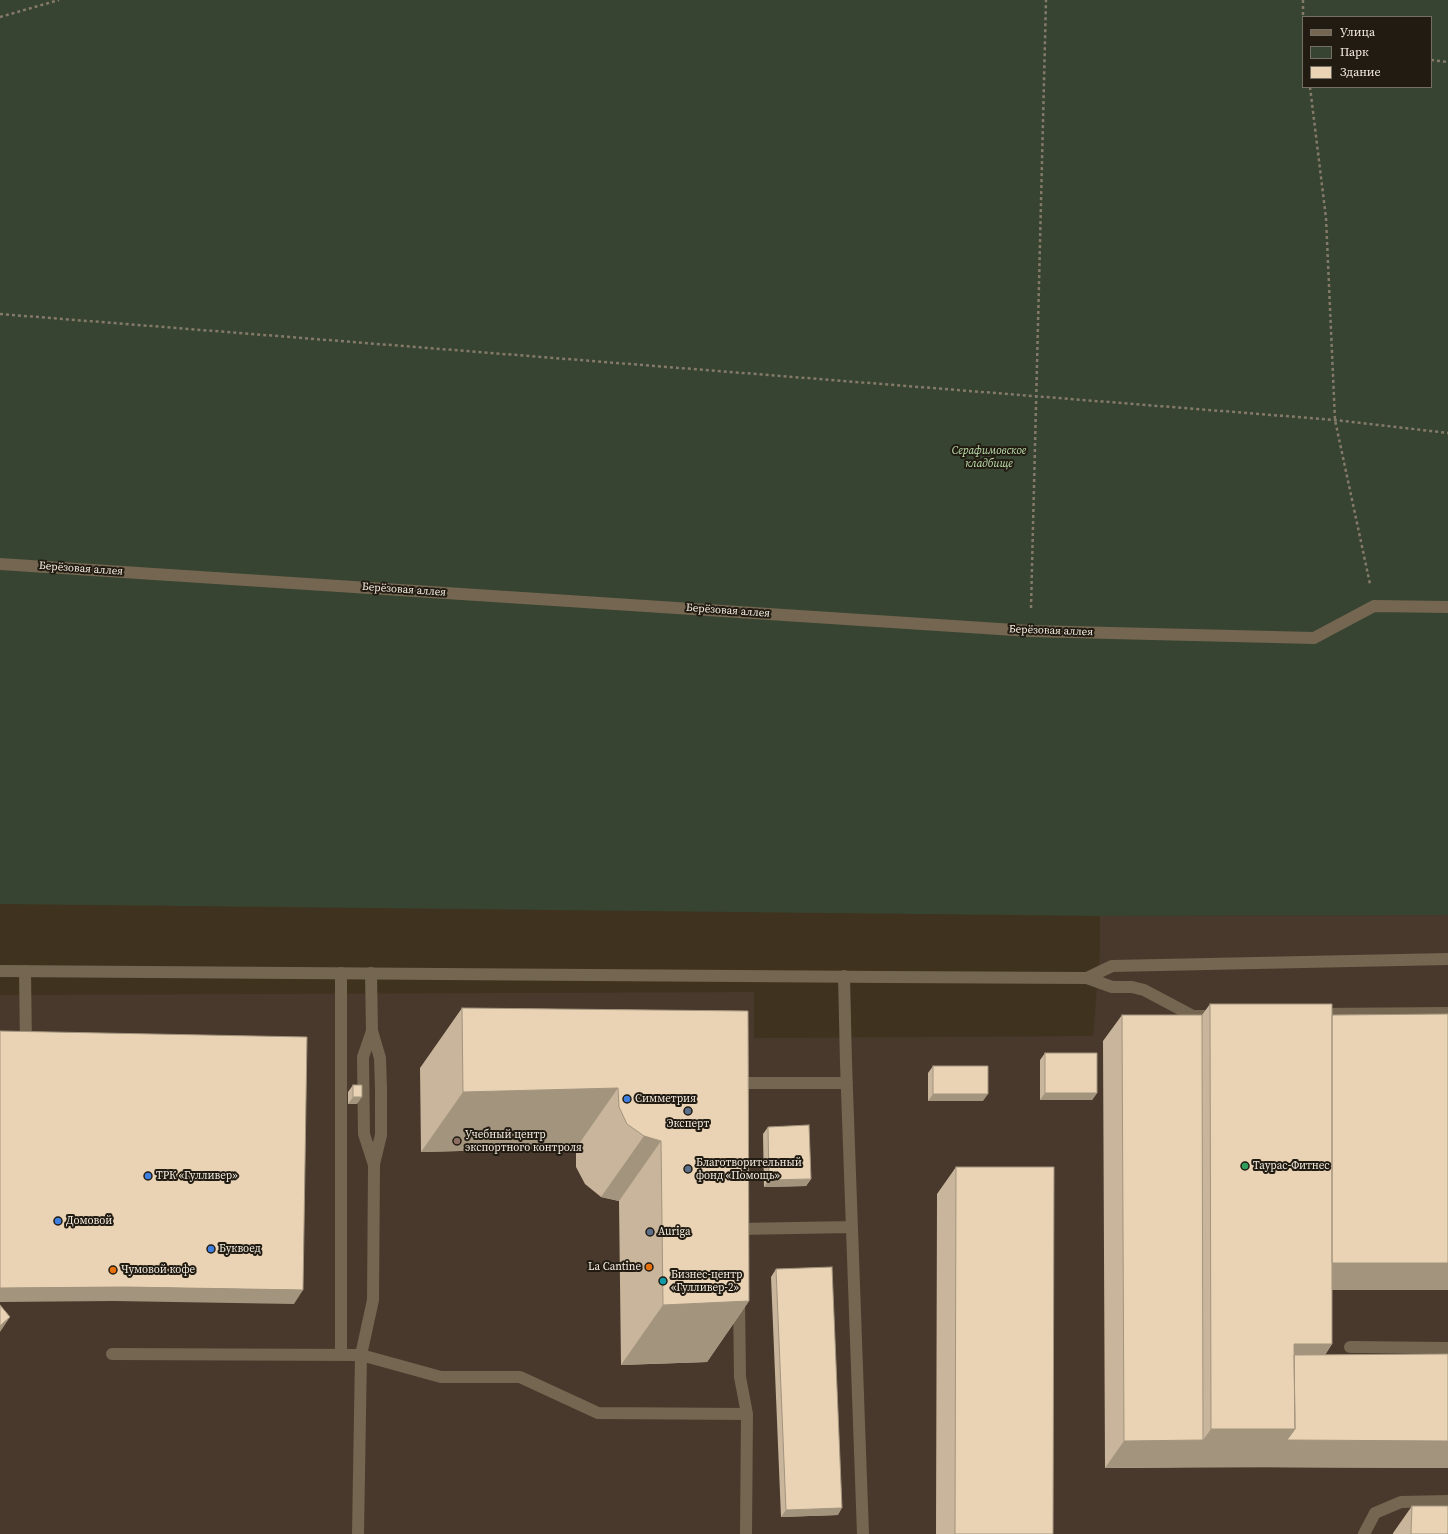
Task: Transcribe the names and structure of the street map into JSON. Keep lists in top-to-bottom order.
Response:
{
  "streets": {
    "street": ["Берёзовая аллея"]
  },
  "parks": ["Серафимовское кладбище"],
  "places": [
    "Симметрия",
    "Эксперт",
    "Учебный центр экспортного контроля",
    "Таурас-Фитнес",
    "Благотворительный фонд «Помощь»",
    "ТРК «Гулливер»",
    "Домовой",
    "Auriga",
    "Буквоед",
    "La Cantine",
    "Чумовой кофе",
    "Бизнес-центр «Гулливер-2»"
  ],
  "legend": ["Улица", "Парк", "Здание"]
}
